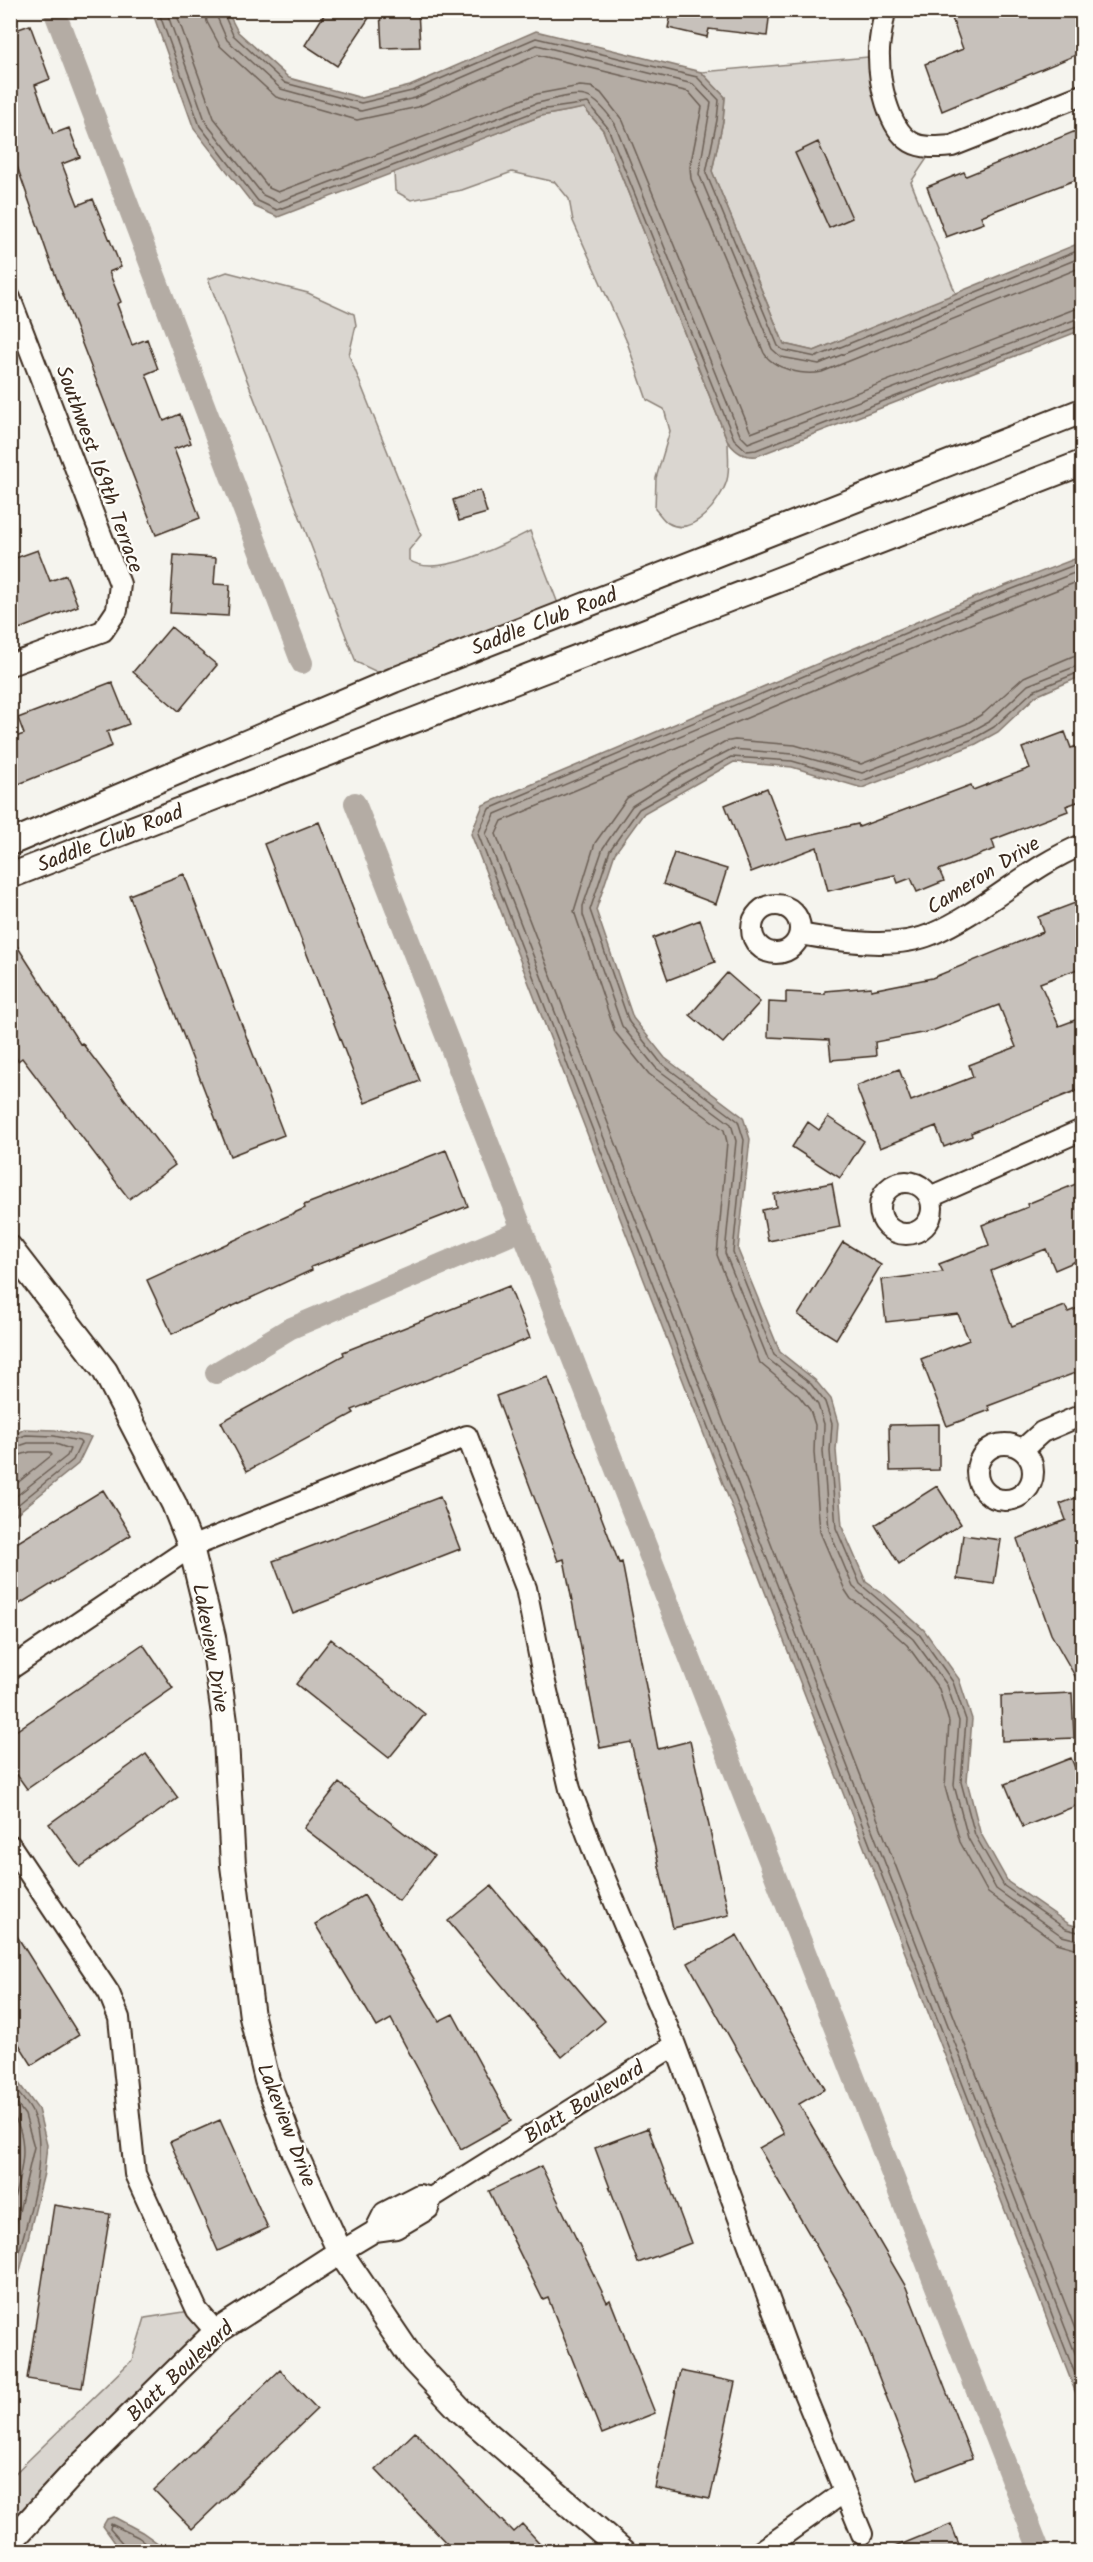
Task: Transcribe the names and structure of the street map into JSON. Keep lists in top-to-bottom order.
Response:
{
  "streets": {
    "street": [
      "Southwest 169th Terrace",
      "Saddle Club Road",
      "Cameron Drive",
      "Lakeview Drive",
      "Blatt Boulevard"
    ]
  },
  "crossings": [
    ["Lakeview Drive", "Blatt Boulevard"]
  ]
}
